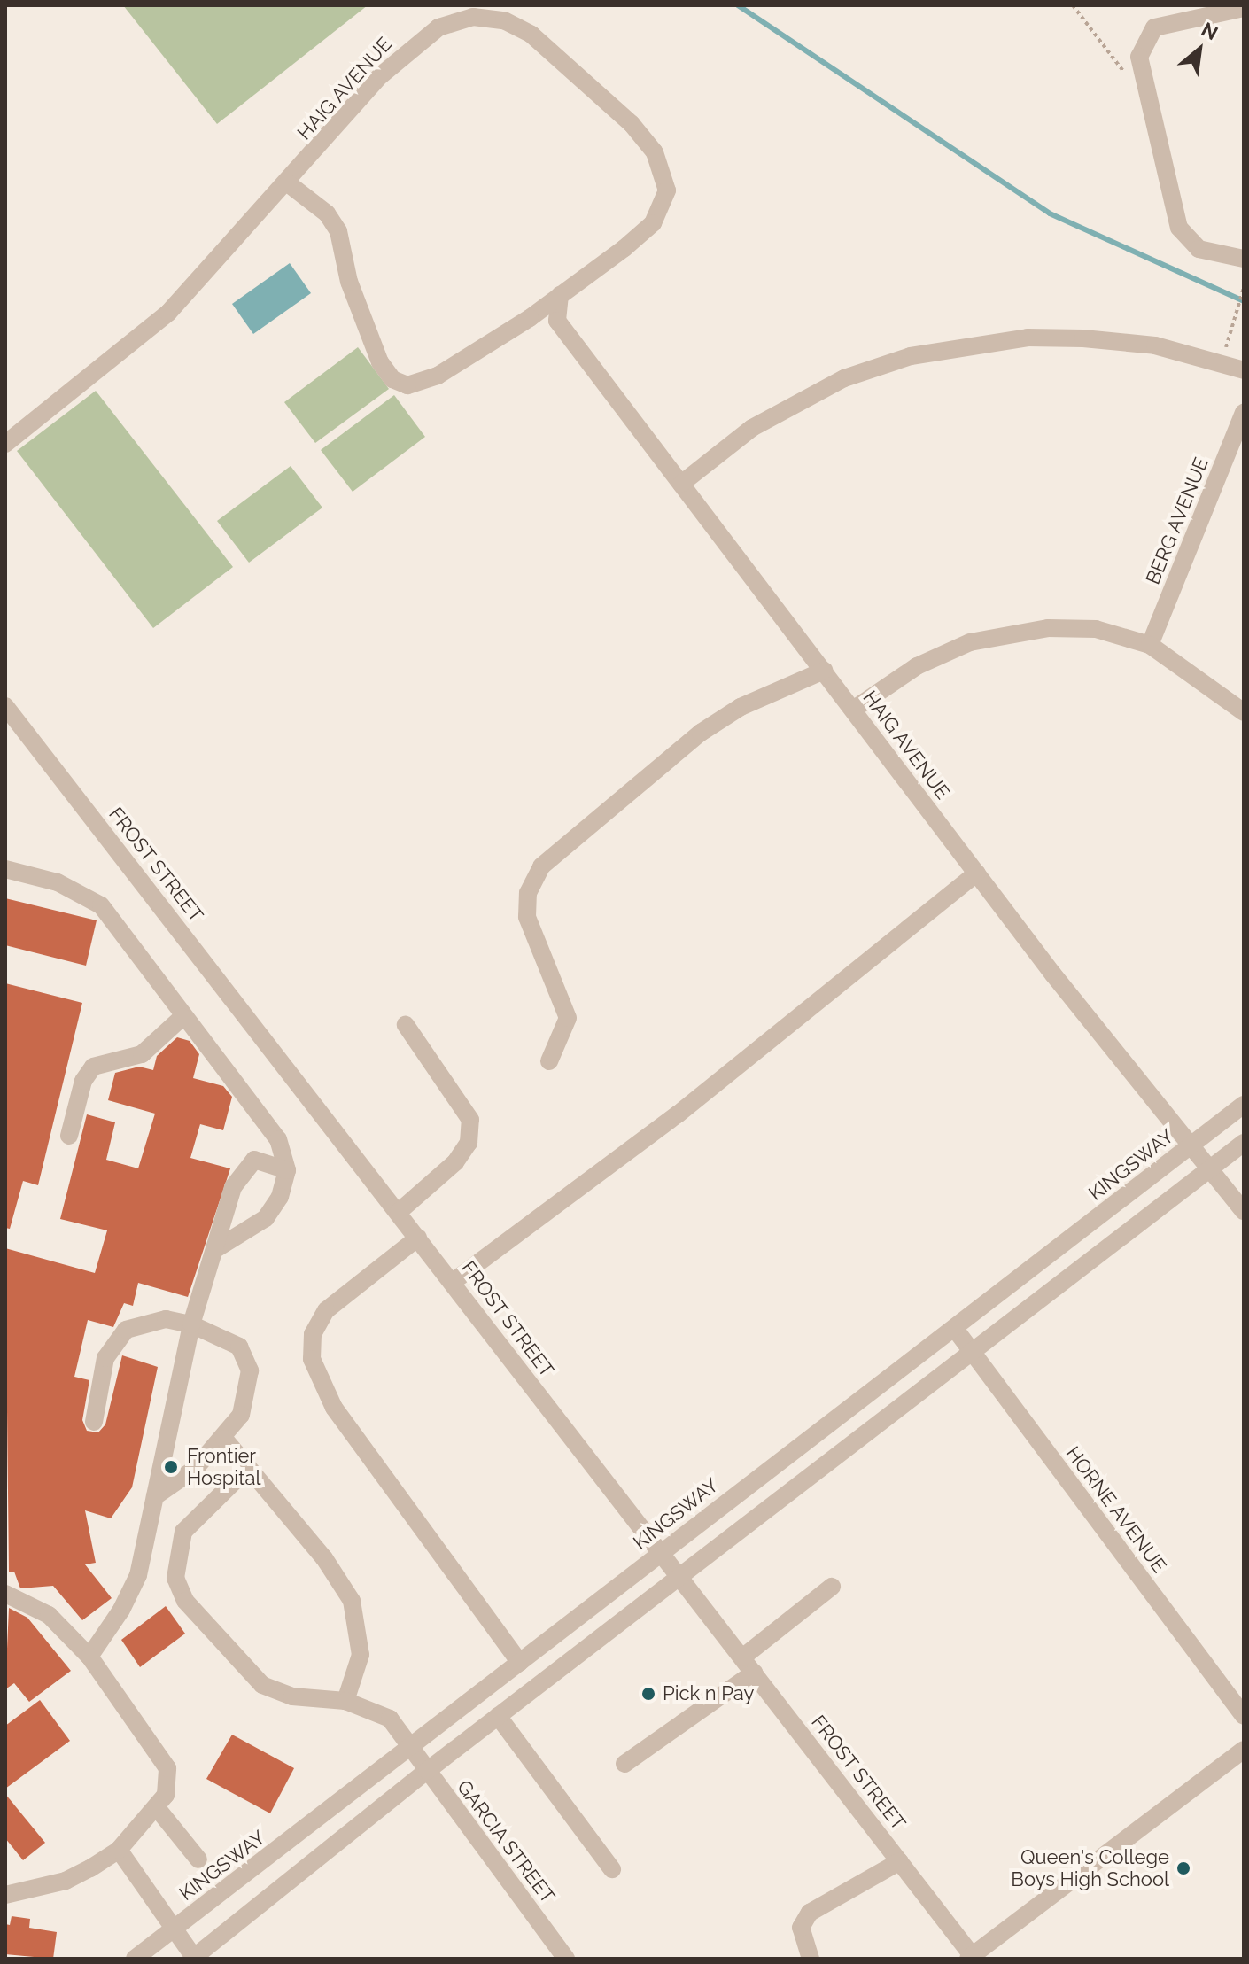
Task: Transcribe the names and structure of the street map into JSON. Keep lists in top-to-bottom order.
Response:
{
  "streets": {
    "street": [
      "HAIG AVENUE",
      "BERG AVENUE",
      "FROST STREET",
      "KINGSWAY",
      "HORNE AVENUE",
      "GARCIA STREET"
    ]
  },
  "crossings": [
    ["HAIG AVENUE", "KINGSWAY"],
    ["FROST STREET", "KINGSWAY"],
    ["KINGSWAY", "HORNE AVENUE"],
    ["KINGSWAY", "GARCIA STREET"]
  ],
  "places": ["Frontier Hospital", "Pick n Pay", "Queen's College Boys High School"],
  "north": "top right"
}
